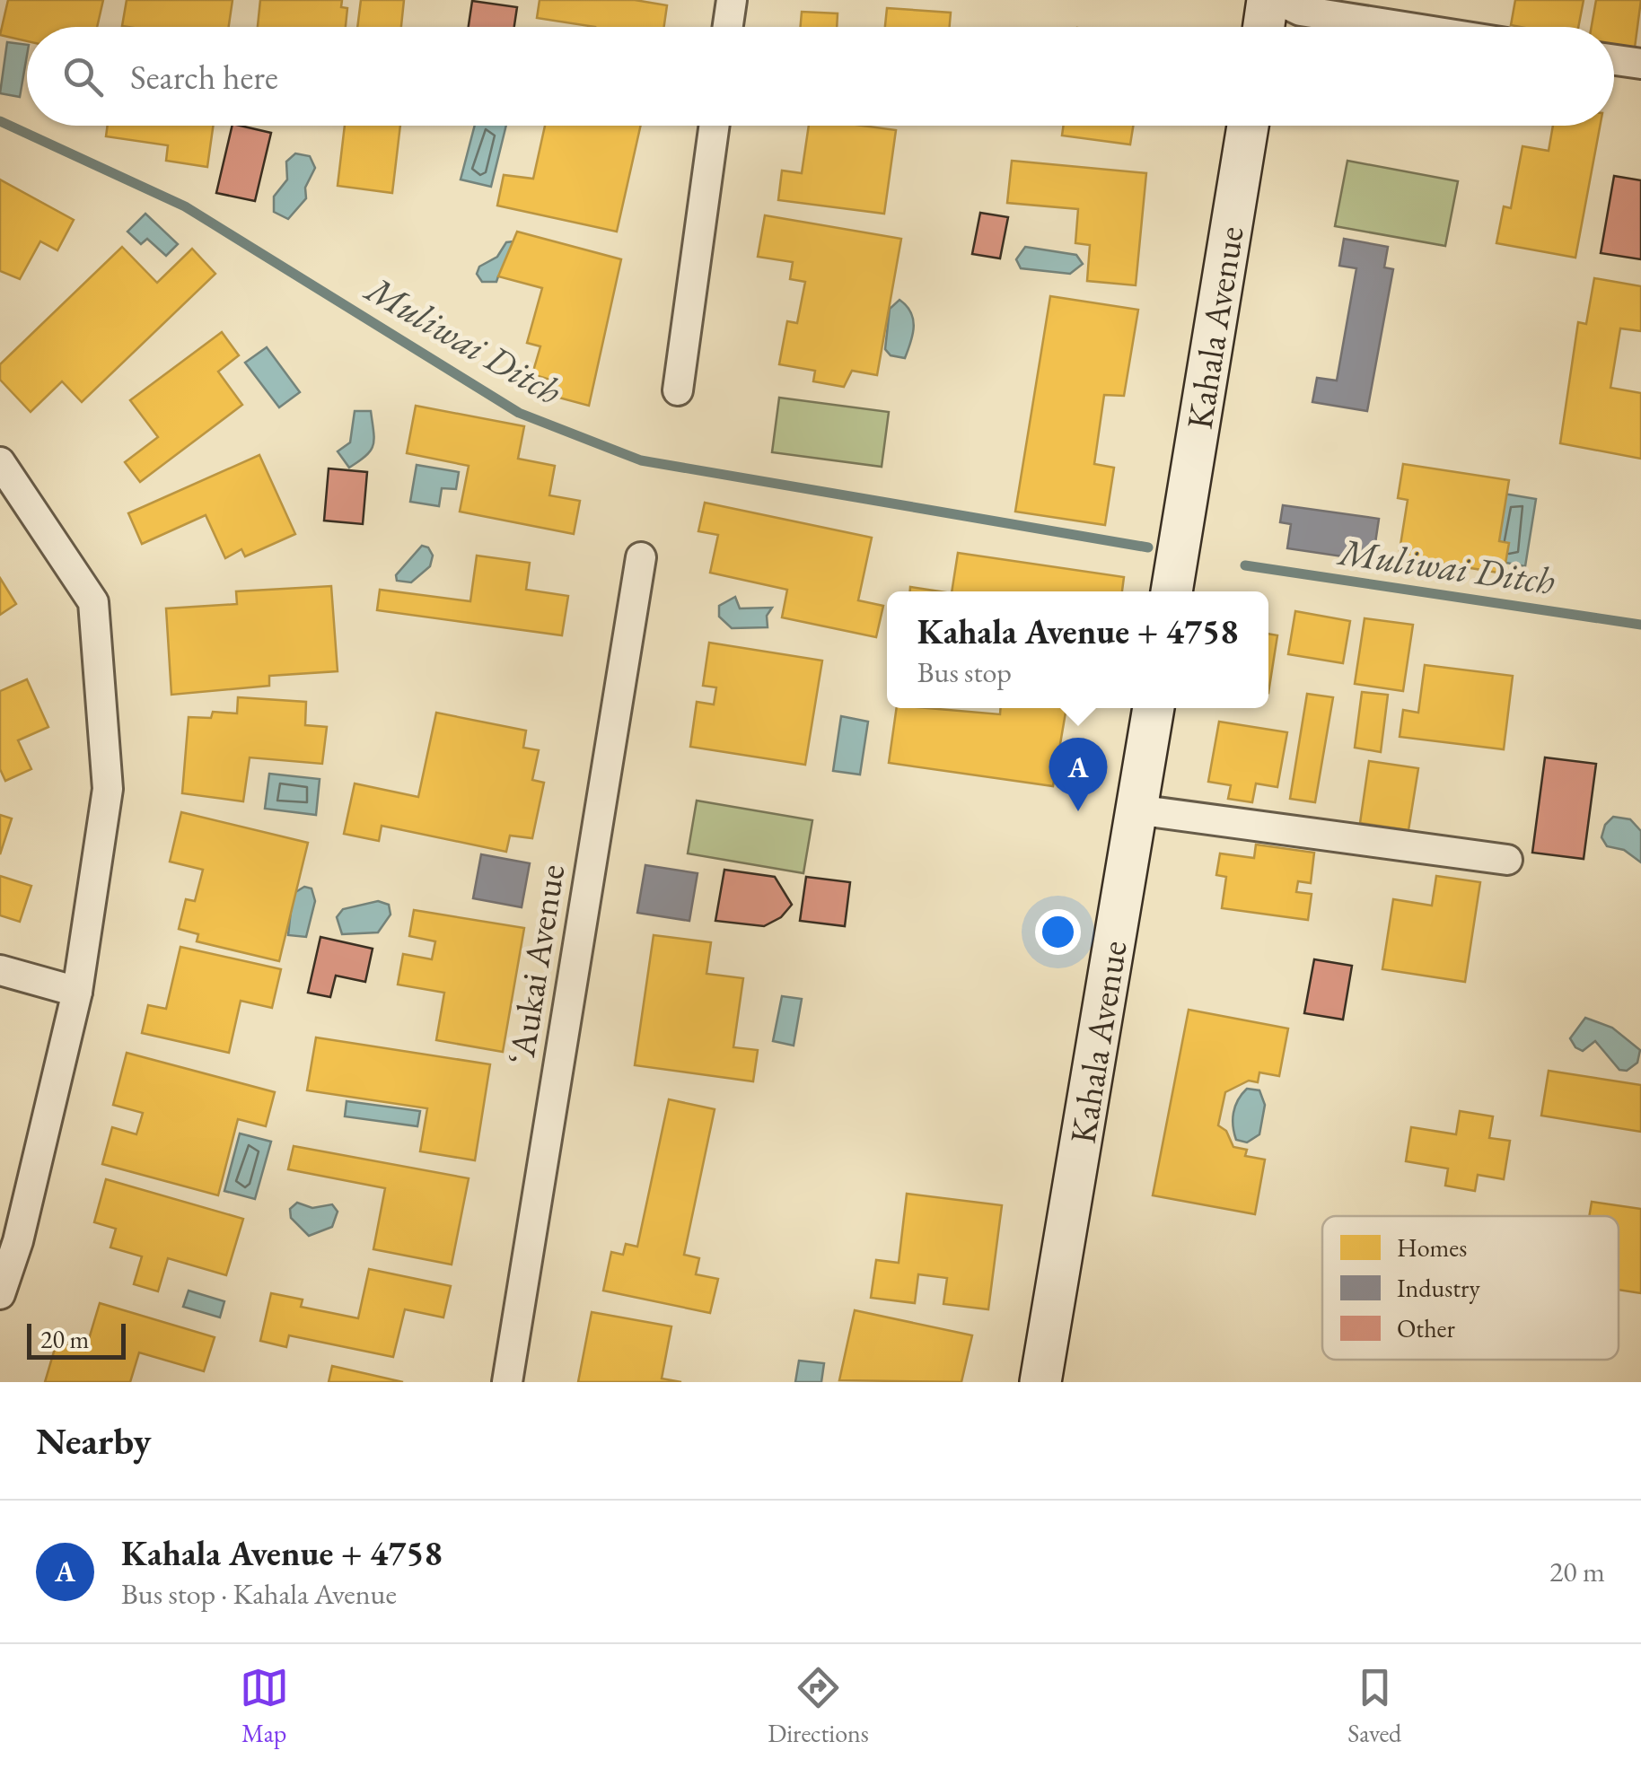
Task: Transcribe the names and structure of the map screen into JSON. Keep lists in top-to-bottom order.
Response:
{
  "streets": {
    "street": ["Kahala Avenue", "ʻAukai Avenue"]
  },
  "water": ["Muliwai Ditch"],
  "legend": ["Homes", "Industry", "Other"],
  "scale_bar": "20 m",
  "page": {
    "search": "Search here",
    "popup": ["Kahala Avenue + 4758", "Bus stop"],
    "pins": "A",
    "scale": "20 m",
    "heading": "Nearby",
    "list": [
      {
        "mark": "A",
        "name": "Kahala Avenue + 4758",
        "note": "Bus stop · Kahala Avenue",
        "value": "20 m"
      }
    ],
    "nav": ["Map", "Directions", "Saved"]
  }
}
